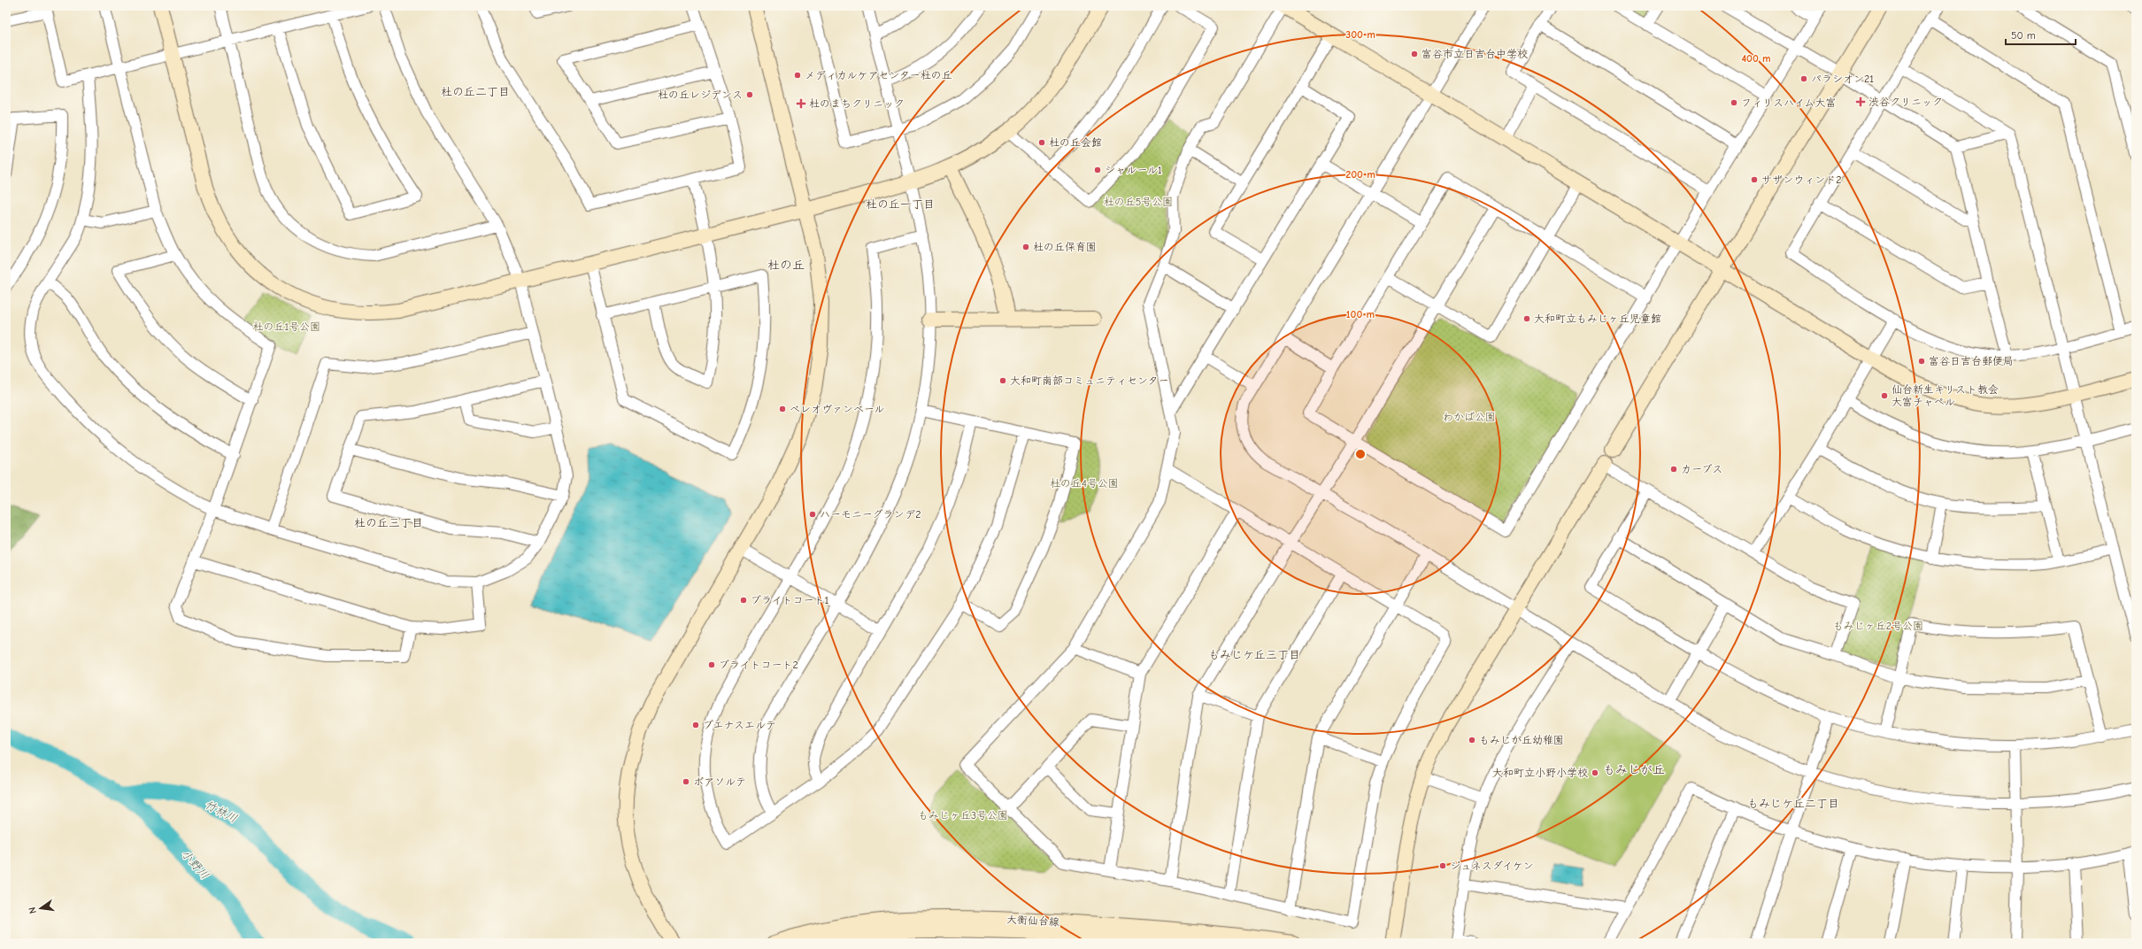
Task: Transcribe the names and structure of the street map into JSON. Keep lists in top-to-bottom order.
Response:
{
  "streets": {
    "street": ["大衡仙台線"]
  },
  "districts": [
    "杜の丘二丁目",
    "杜の丘一丁目",
    "杜の丘",
    "杜の丘三丁目",
    "もみじケ丘三丁目",
    "もみじが丘",
    "もみじケ丘二丁目"
  ],
  "water": ["竹林川", "小野川"],
  "parks": [
    "杜の丘5号公園",
    "杜の丘1号公園",
    "わかば公園",
    "杜の丘4号公園",
    "もみじヶ丘2号公園",
    "もみじヶ丘3号公園"
  ],
  "places": {
    "other": [
      "富谷市立日吉台中学校",
      "メディカルケアセンター杜の丘",
      "パラシオン21",
      "杜の丘レジデンス",
      "フィリスハイム大富",
      "杜の丘会館",
      "シャルール1",
      "サザンウィンド2",
      "杜の丘保育園",
      "大和町立もみじヶ丘児童館",
      "富谷日吉台郵便局",
      "大和町南部コミュニティセンター",
      "仙台新生キリスト教会 大富チャペル",
      "ベレオヴァンベール",
      "カーブス",
      "ハーモニーグランデ2",
      "ブライトコート1",
      "ブライトコート2",
      "ブエナスエルテ",
      "もみじが丘幼稚園",
      "大和町立小野小学校",
      "ボアソルテ",
      "ジュネスダイケン"
    ],
    "health": ["渋谷クリニック", "杜のまちクリニック"]
  },
  "scale_bar": "50 m",
  "north": "left",
  "rings": [
    "300 m",
    "400 m",
    "200 m",
    "100 m"
  ]
}
